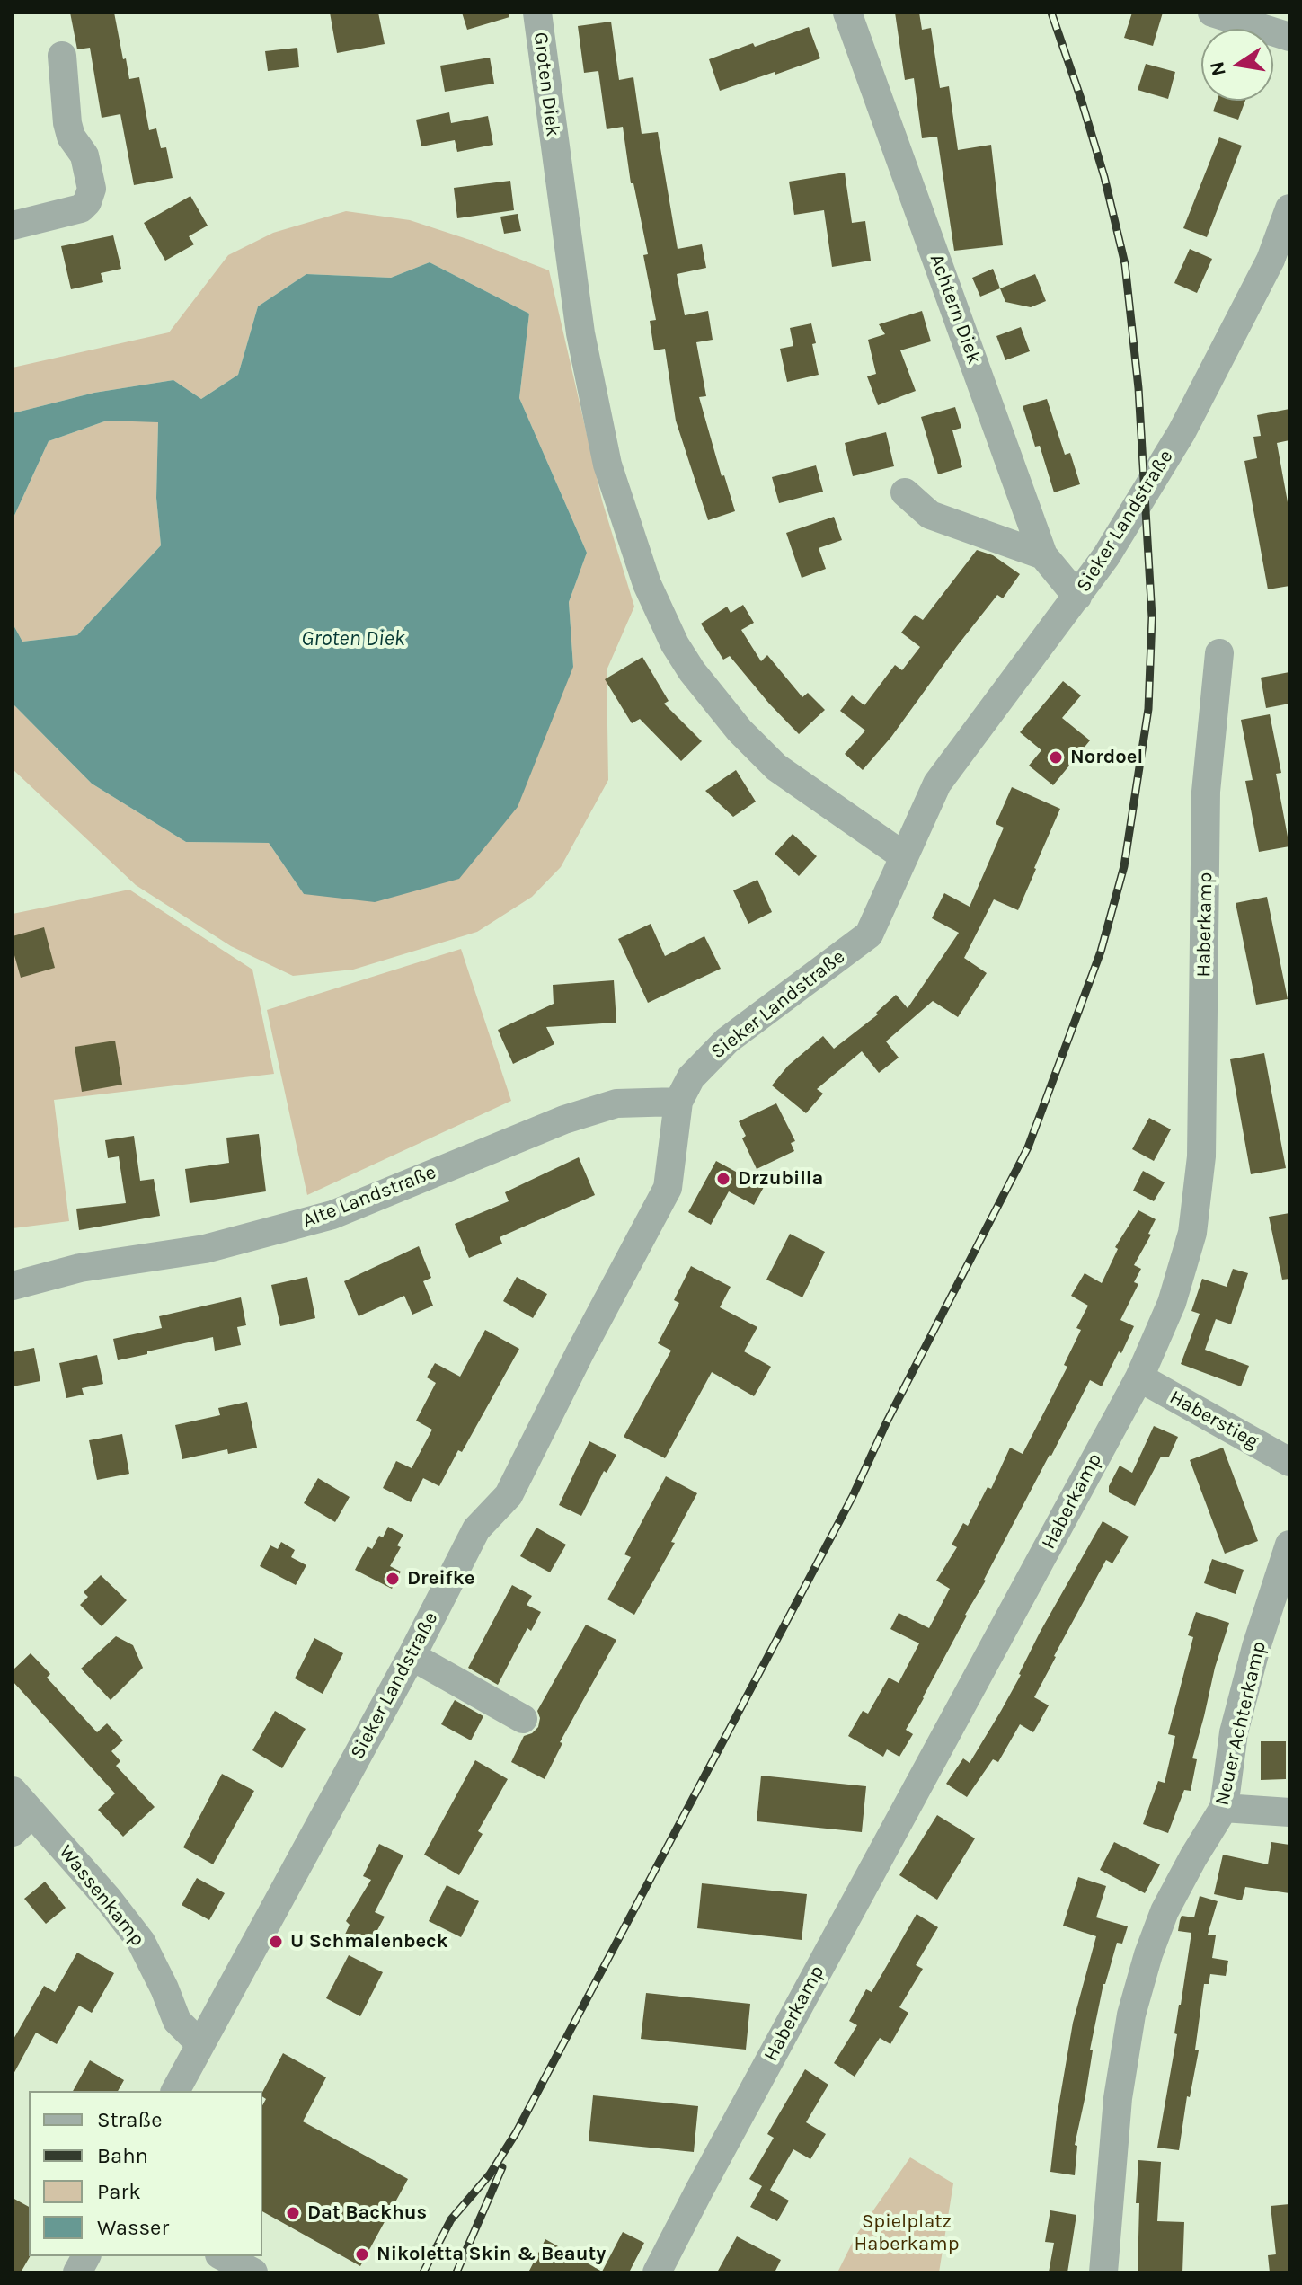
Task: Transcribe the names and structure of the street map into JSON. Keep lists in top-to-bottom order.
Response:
{
  "streets": {
    "street": [
      "Groten Diek",
      "Achtern Diek",
      "Sieker Landstraße",
      "Haberkamp",
      "Alte Landstraße",
      "Haberstieg",
      "Neuer Achterkamp",
      "Wassenkamp"
    ]
  },
  "crossings": [
    ["Groten Diek", "Sieker Landstraße"],
    ["Achtern Diek", "Sieker Landstraße"],
    ["Sieker Landstraße", "Alte Landstraße"],
    ["Sieker Landstraße", "Wassenkamp"],
    ["Haberkamp", "Haberstieg"]
  ],
  "water": ["Groten Diek"],
  "parks": ["Spielplatz Haberkamp"],
  "places": [
    "Nordoel",
    "Drzubilla",
    "Dreifke",
    "U Schmalenbeck",
    "Dat Backhus",
    "Nikoletta Skin & Beauty"
  ],
  "legend": [
    "Straße",
    "Bahn",
    "Park",
    "Wasser"
  ],
  "north": "left"
}
